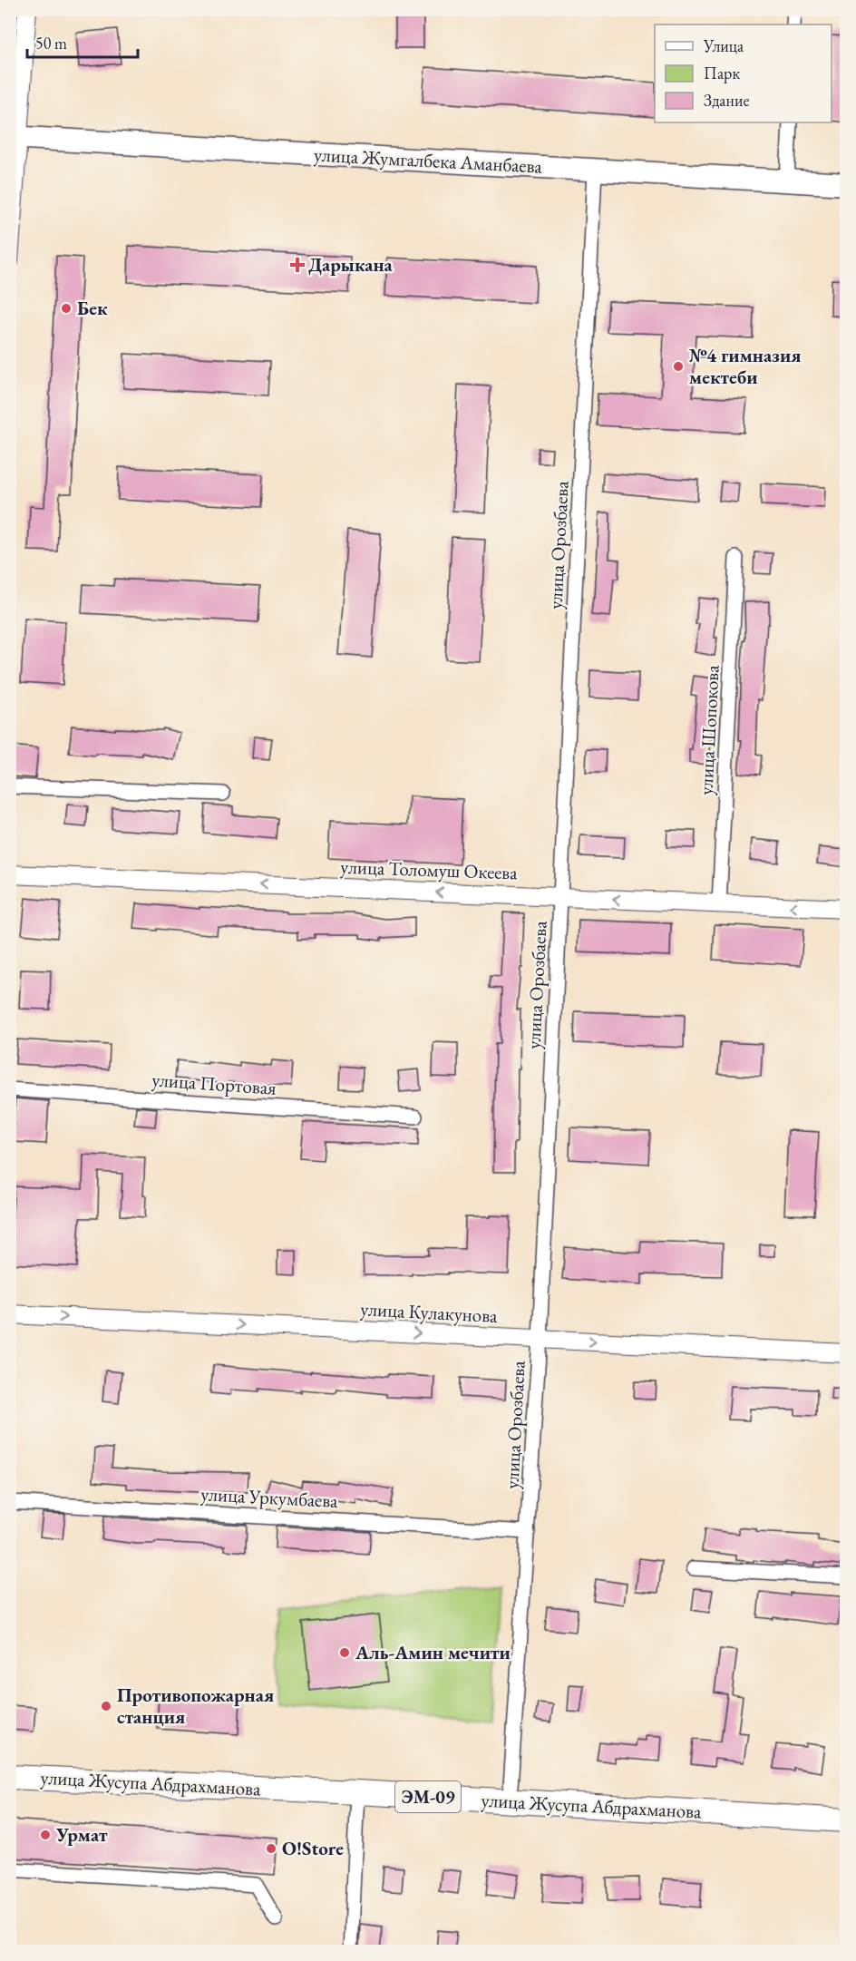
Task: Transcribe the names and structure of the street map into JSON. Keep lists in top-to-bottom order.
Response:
{
  "streets": {
    "highway": ["улица Жусупа Абдрахманова", "ЭМ-09"],
    "main road": ["улица Жумгалбека Аманбаева"],
    "street": [
      "улица Орозбаева",
      "улица Шопокова",
      "улица Толомуш Океева",
      "улица Портовая",
      "улица Кулакунова",
      "улица Уркумбаева"
    ]
  },
  "crossings": [
    ["улица Жумгалбека Аманбаева", "улица Орозбаева"],
    ["улица Орозбаева", "улица Толомуш Океева"],
    ["улица Орозбаева", "улица Кулакунова"],
    ["улица Орозбаева", "улица Уркумбаева"],
    ["улица Орозбаева", "улица Жусупа Абдрахманова"],
    ["улица Шопокова", "улица Толомуш Океева"]
  ],
  "one_way": ["улица Толомуш Океева", "улица Кулакунова"],
  "places": {
    "health": ["Дарыкана"],
    "other": [
      "Бек",
      "№4 гимназия мектеби",
      "Аль-Амин мечити",
      "Противопожарная станция",
      "Урмат",
      "O!Store"
    ]
  },
  "legend": ["Улица", "Парк", "Здание"],
  "scale_bar": "50 m"
}
